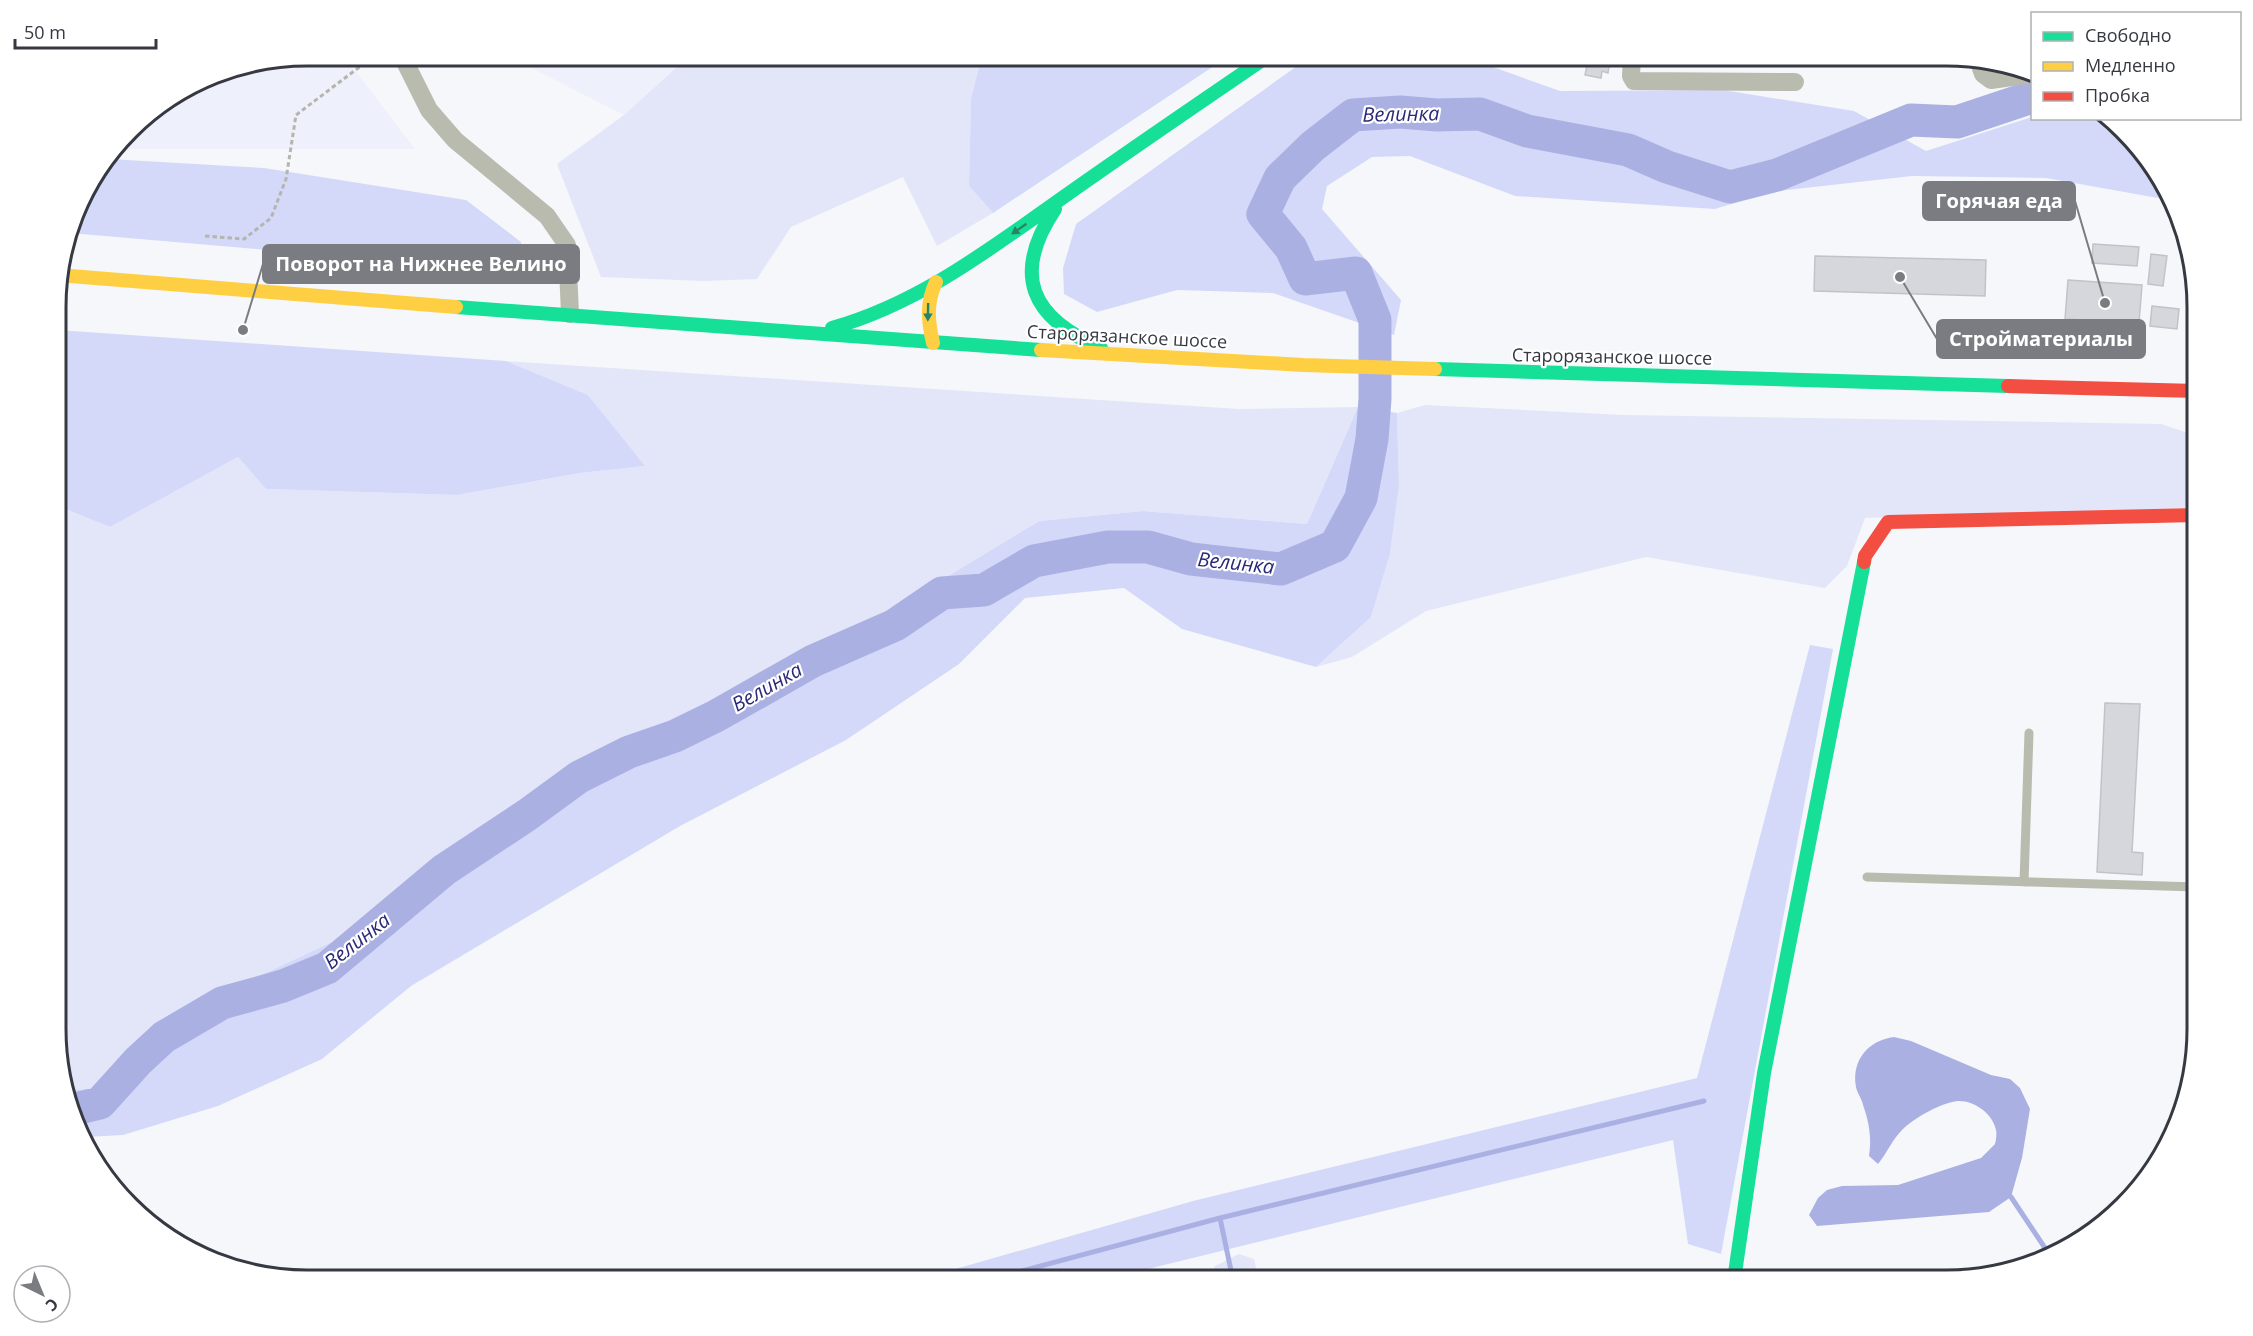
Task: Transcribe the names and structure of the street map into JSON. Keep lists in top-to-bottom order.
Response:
{
  "streets": {
    "main road": ["Старорязанское шоссе"]
  },
  "water": ["Велинка"],
  "places": ["Стройматериалы", "Горячая еда", "Поворот на Нижнее Велино"],
  "legend": ["Свободно", "Медленно", "Пробка"],
  "scale_bar": "50 m",
  "north": "bottom right"
}
